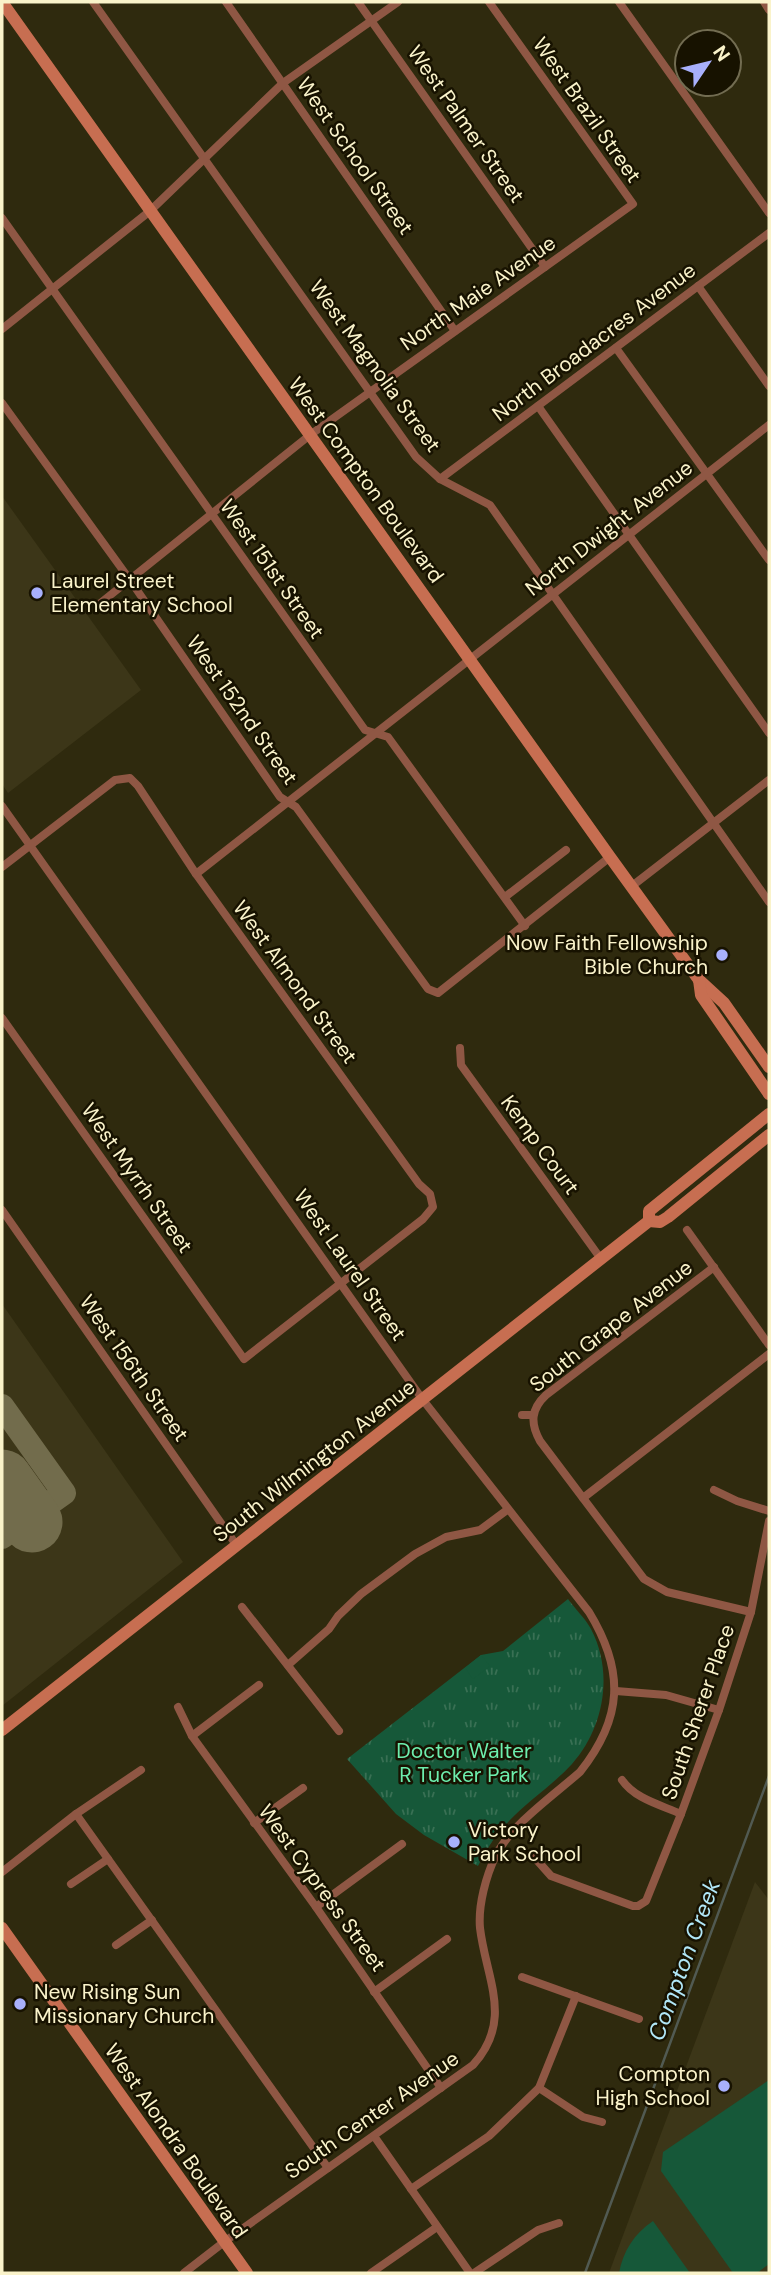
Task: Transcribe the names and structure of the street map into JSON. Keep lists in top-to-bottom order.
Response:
{
  "streets": {
    "main road": ["West Compton Boulevard", "South Wilmington Avenue", "West Alondra Boulevard"],
    "street": [
      "West Brazil Street",
      "West Palmer Street",
      "West School Street",
      "North Maie Avenue",
      "North Broadacres Avenue",
      "West Magnolia Street",
      "North Dwight Avenue",
      "West 151st Street",
      "West 152nd Street",
      "West Almond Street",
      "Kemp Court",
      "West Myrrh Street",
      "West Laurel Street",
      "South Grape Avenue",
      "West 156th Street",
      "South Sherer Place",
      "West Cypress Street",
      "South Center Avenue"
    ]
  },
  "crossings": [
    ["West Brazil Street", "North Maie Avenue"],
    ["West Palmer Street", "North Maie Avenue"],
    ["West School Street", "North Maie Avenue"],
    ["North Maie Avenue", "West Magnolia Street"],
    ["North Maie Avenue", "West Compton Boulevard"],
    ["North Maie Avenue", "West 151st Street"],
    ["North Maie Avenue", "West 152nd Street"],
    ["North Broadacres Avenue", "West Magnolia Street"],
    ["West Magnolia Street", "North Dwight Avenue"],
    ["West Compton Boulevard", "North Dwight Avenue"],
    ["North Dwight Avenue", "West 151st Street"],
    ["North Dwight Avenue", "West 152nd Street"],
    ["North Dwight Avenue", "West Almond Street"],
    ["West 151st Street", "West 152nd Street"],
    ["West Almond Street", "West Myrrh Street"],
    ["West Almond Street", "West Laurel Street"],
    ["Kemp Court", "South Wilmington Avenue"],
    ["West Myrrh Street", "West Laurel Street"],
    ["West Laurel Street", "South Wilmington Avenue"],
    ["West Laurel Street", "South Center Avenue"],
    ["West 156th Street", "South Wilmington Avenue"],
    ["West Cypress Street", "South Center Avenue"],
    ["South Center Avenue", "West Alondra Boulevard"]
  ],
  "water": ["Compton Creek"],
  "parks": ["Doctor Walter R Tucker Park"],
  "places": [
    "Laurel Street Elementary School",
    "Now Faith Fellowship Bible Church",
    "Victory Park School",
    "New Rising Sun Missionary Church",
    "Compton High School"
  ],
  "north": "top right"
}
